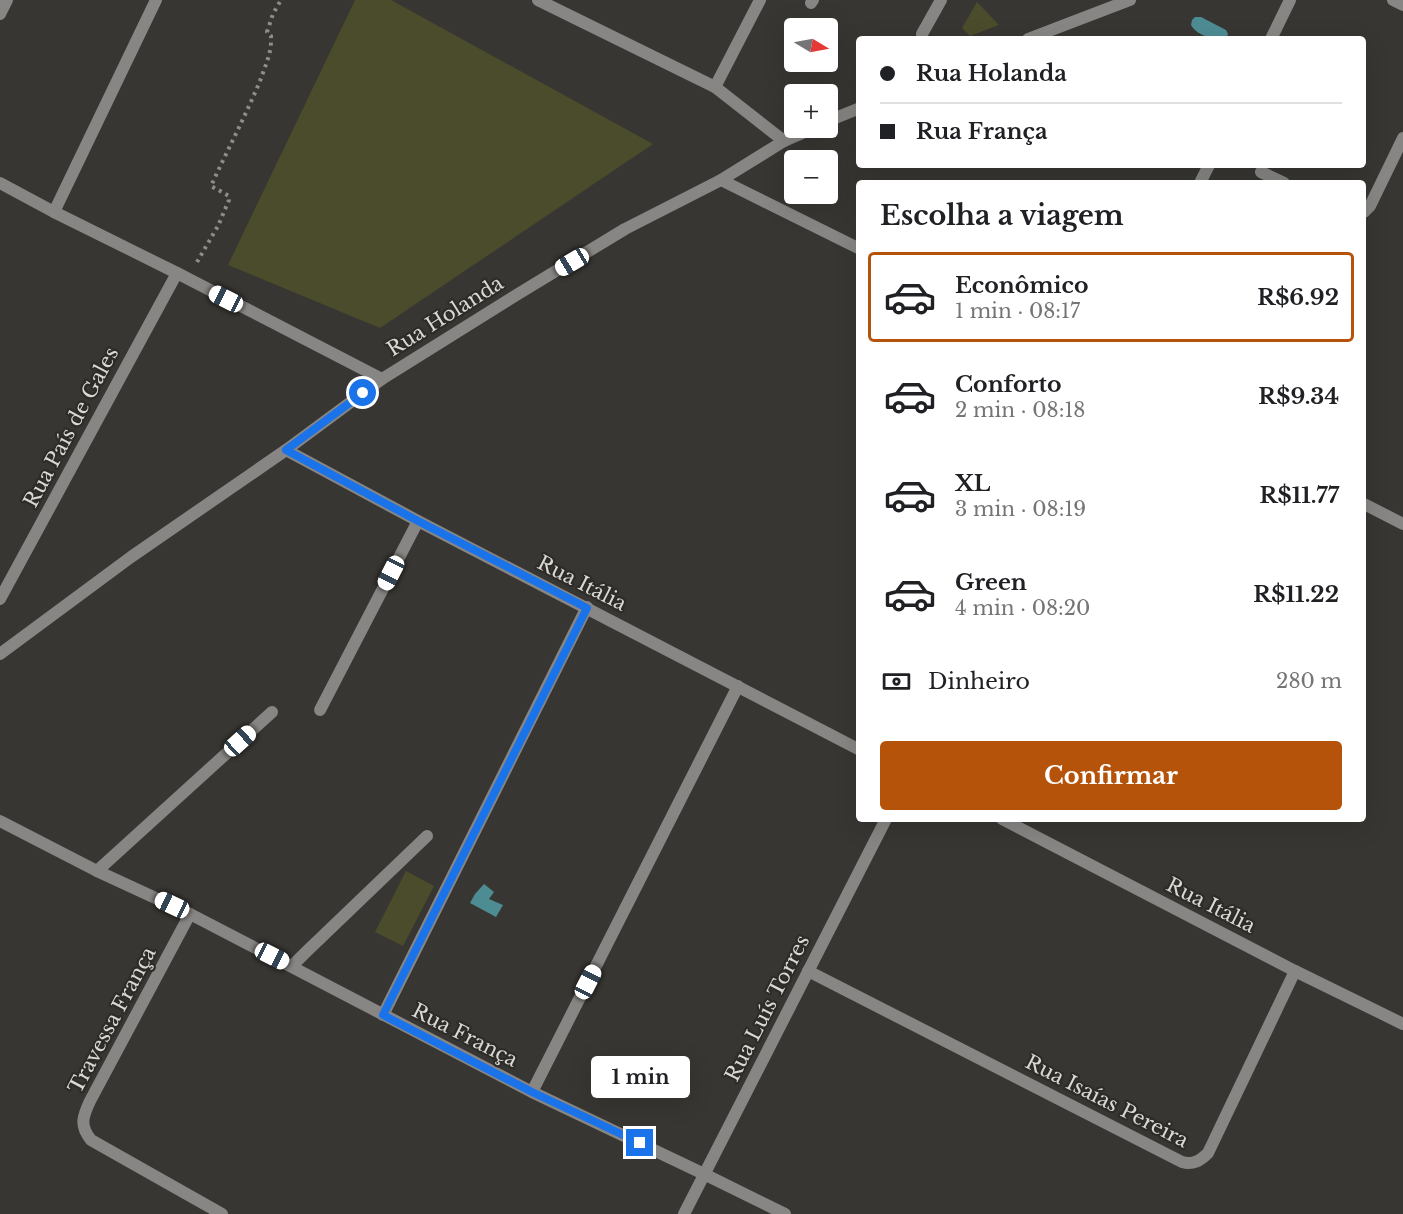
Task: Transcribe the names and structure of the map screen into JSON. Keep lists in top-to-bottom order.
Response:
{
  "streets": {
    "street": [
      "Rua Holanda",
      "Rua País de Gales",
      "Rua Itália",
      "Rua Luís Torres",
      "Travessa França",
      "Rua França",
      "Rua Isaías Pereira"
    ]
  },
  "crossings": [
    ["Rua Holanda", "Rua Itália"],
    ["Rua Itália", "Rua Isaías Pereira"],
    ["Rua Luís Torres", "Rua França"],
    ["Rua Luís Torres", "Rua Isaías Pereira"],
    ["Travessa França", "Rua França"]
  ],
  "north": "right",
  "page": {
    "map_buttons": ["+", "−"],
    "banner": ["Rua Holanda", "Rua França"],
    "heading": "Escolha a viagem",
    "list": [
      {
        "name": "Econômico",
        "note": "1 min · 08:17",
        "value": "R$6.92"
      },
      {
        "name": "Conforto",
        "note": "2 min · 08:18",
        "value": "R$9.34"
      },
      {
        "name": "XL",
        "note": "3 min · 08:19",
        "value": "R$11.77"
      },
      {
        "name": "Green",
        "note": "4 min · 08:20",
        "value": "R$11.22"
      }
    ],
    "pay": ["Dinheiro", "280 m"],
    "buttons": "Confirmar",
    "bubble": "1 min"
  }
}
